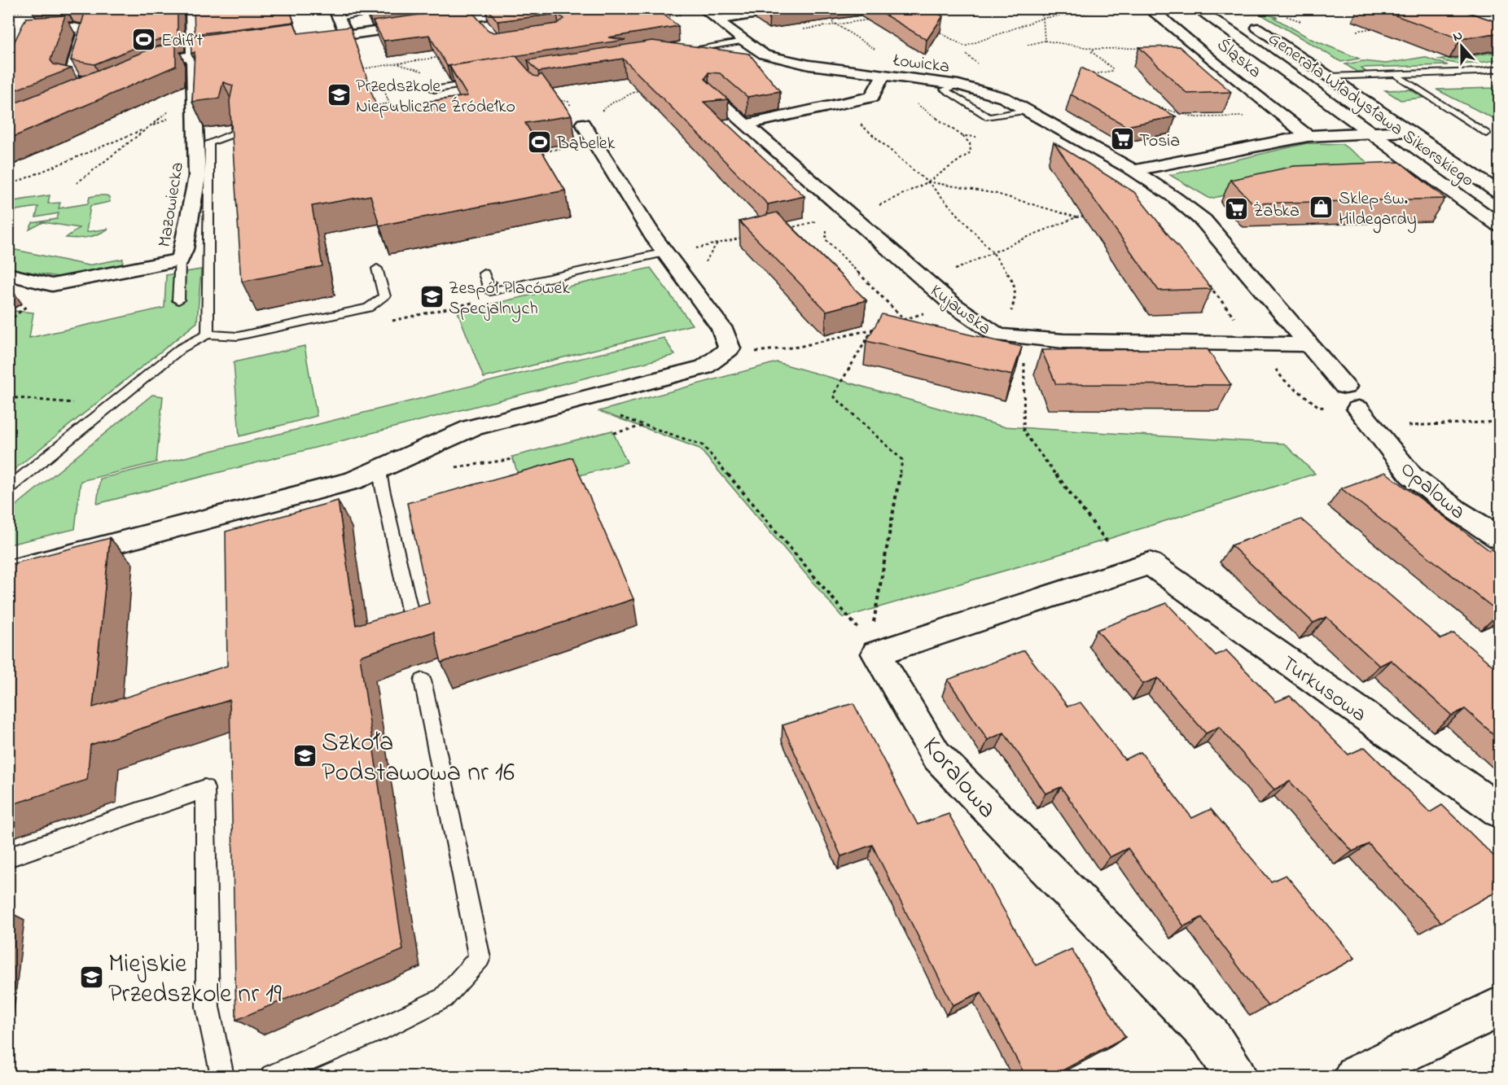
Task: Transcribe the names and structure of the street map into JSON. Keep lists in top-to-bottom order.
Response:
{
  "streets": {
    "street": [
      "Śląska",
      "Łowicka",
      "Generała Władysława Sikorskiego",
      "Mazowiecka",
      "Kujawska",
      "Opalowa",
      "Turkusowa",
      "Koralowa"
    ]
  },
  "crossings": [
    ["Łowicka", "Kujawska"]
  ],
  "places": {
    "sports": ["Edifit", "Bąbelek"],
    "school or university": [
      "Przedszkole Niepubliczne Źródełko",
      "Zespół Placówek Specjalnych",
      "Szkoła Podstawowa nr 16",
      "Miejskie Przedszkole nr 19"
    ],
    "supermarket": ["Tosia", "Żabka"],
    "shop": ["Sklep św. Hildegardy"]
  },
  "north": "top"
}
